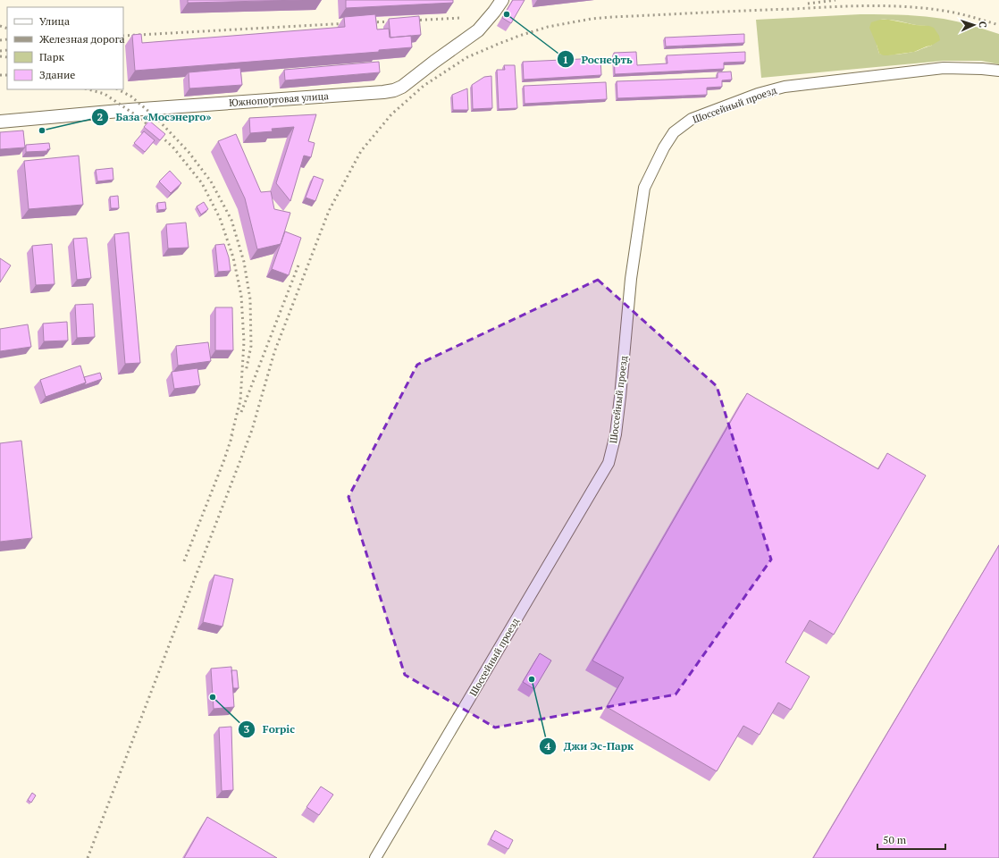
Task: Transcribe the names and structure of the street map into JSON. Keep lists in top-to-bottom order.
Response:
{
  "streets": {
    "street": ["Южнопортовая улица", "Шоссейный проезд"]
  },
  "places": [
    "Роснефть",
    "База «Мосэнерго»",
    "Джи Эс-Парк",
    "Forpic"
  ],
  "legend": [
    "Улица",
    "Железная дорога",
    "Парк",
    "Здание"
  ],
  "scale_bar": "50 m",
  "north": "right"
}
